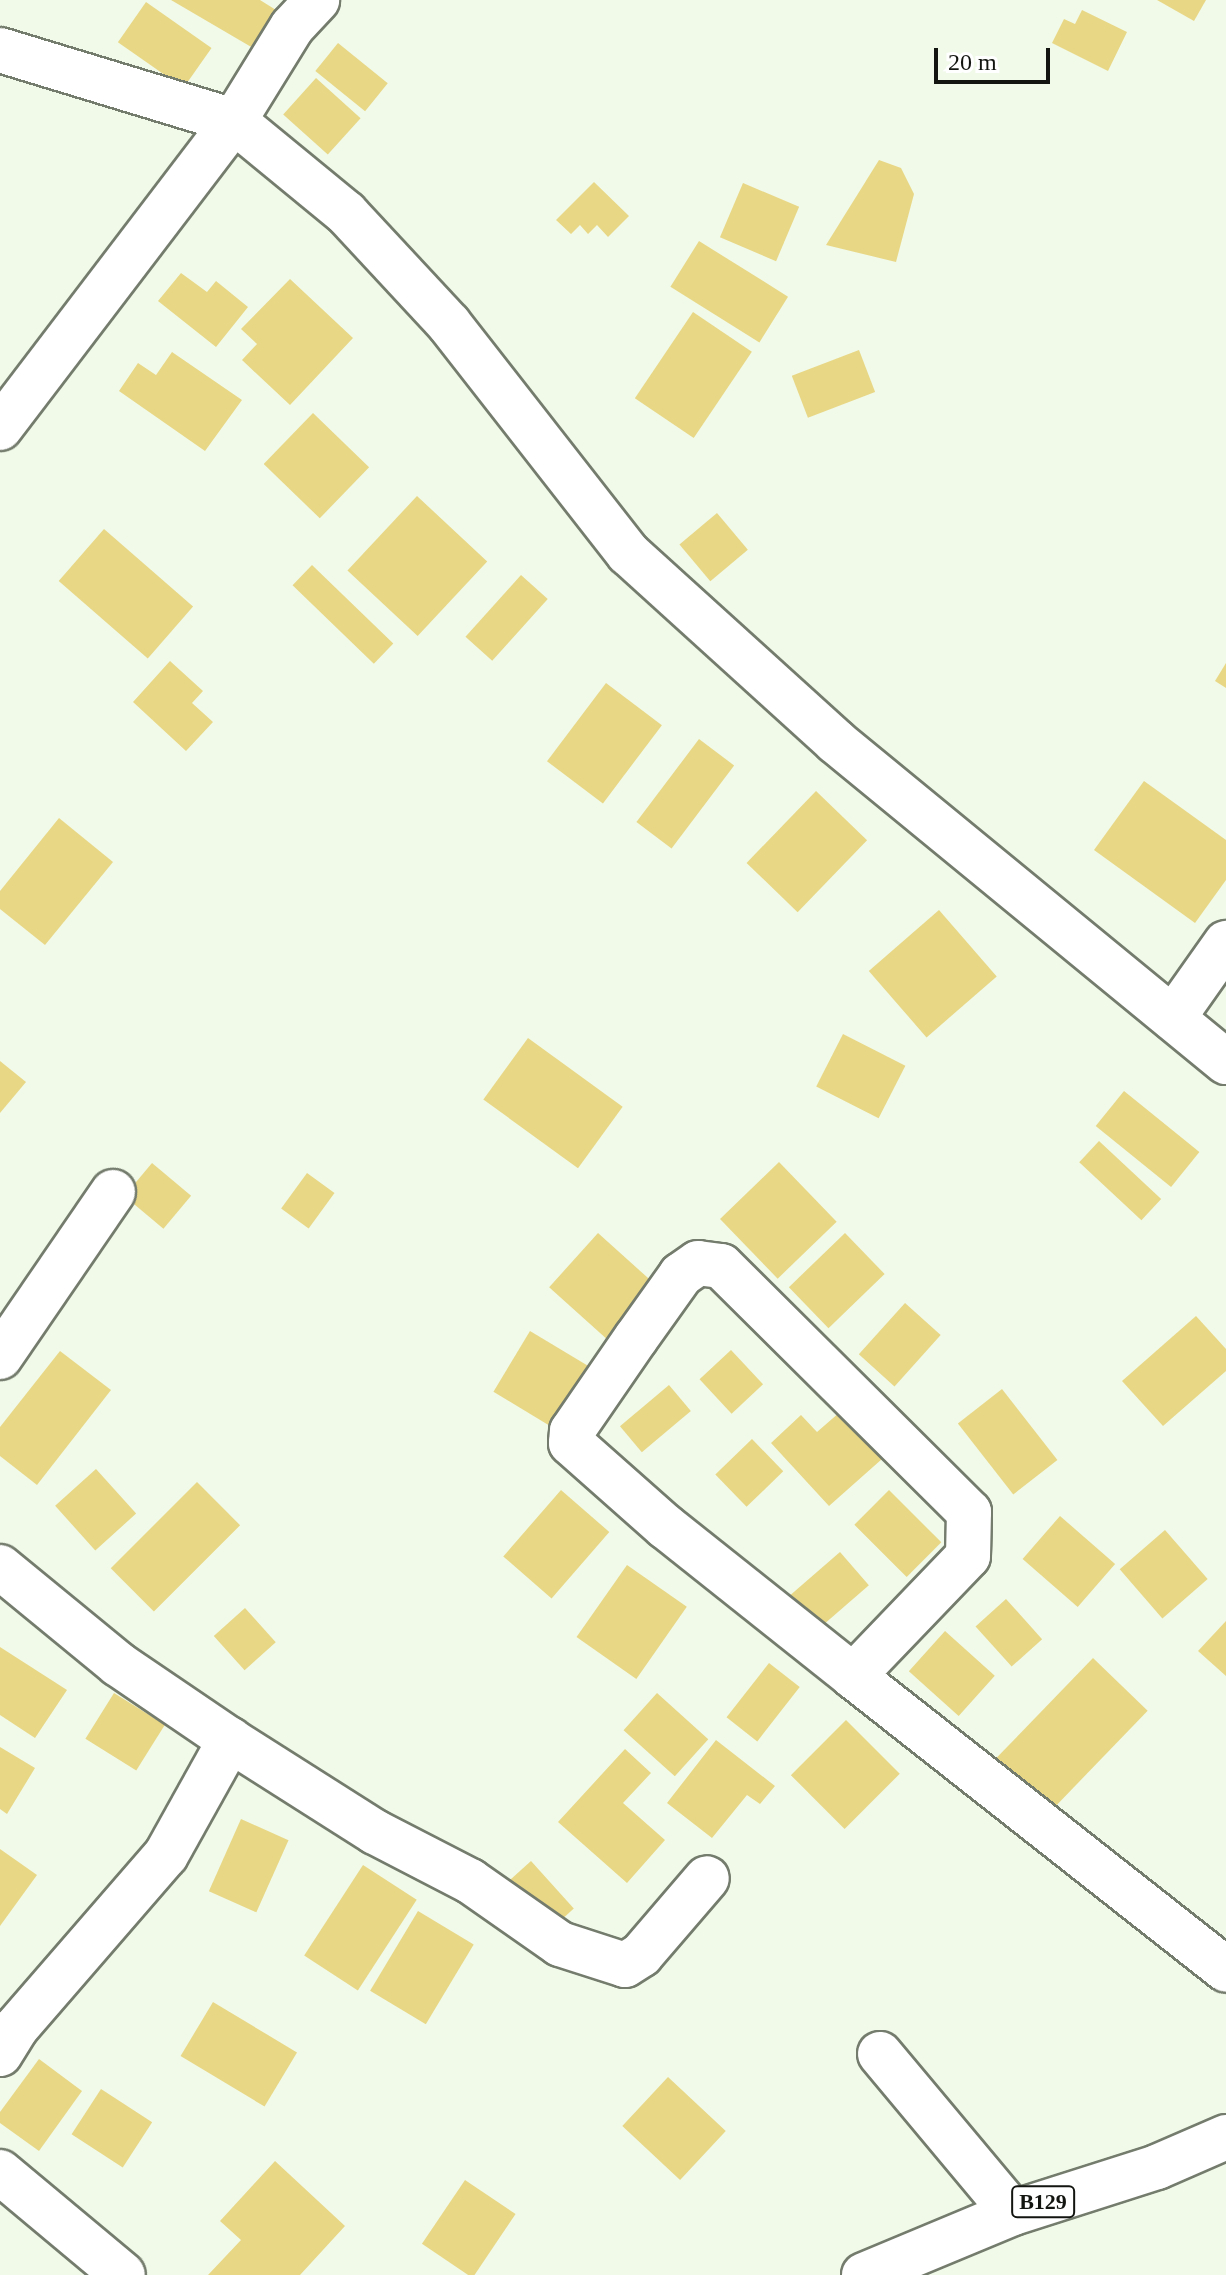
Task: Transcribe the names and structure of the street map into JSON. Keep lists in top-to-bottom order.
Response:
{
  "streets": {
    "street": ["B129"]
  },
  "scale_bar": "20 m"
}
